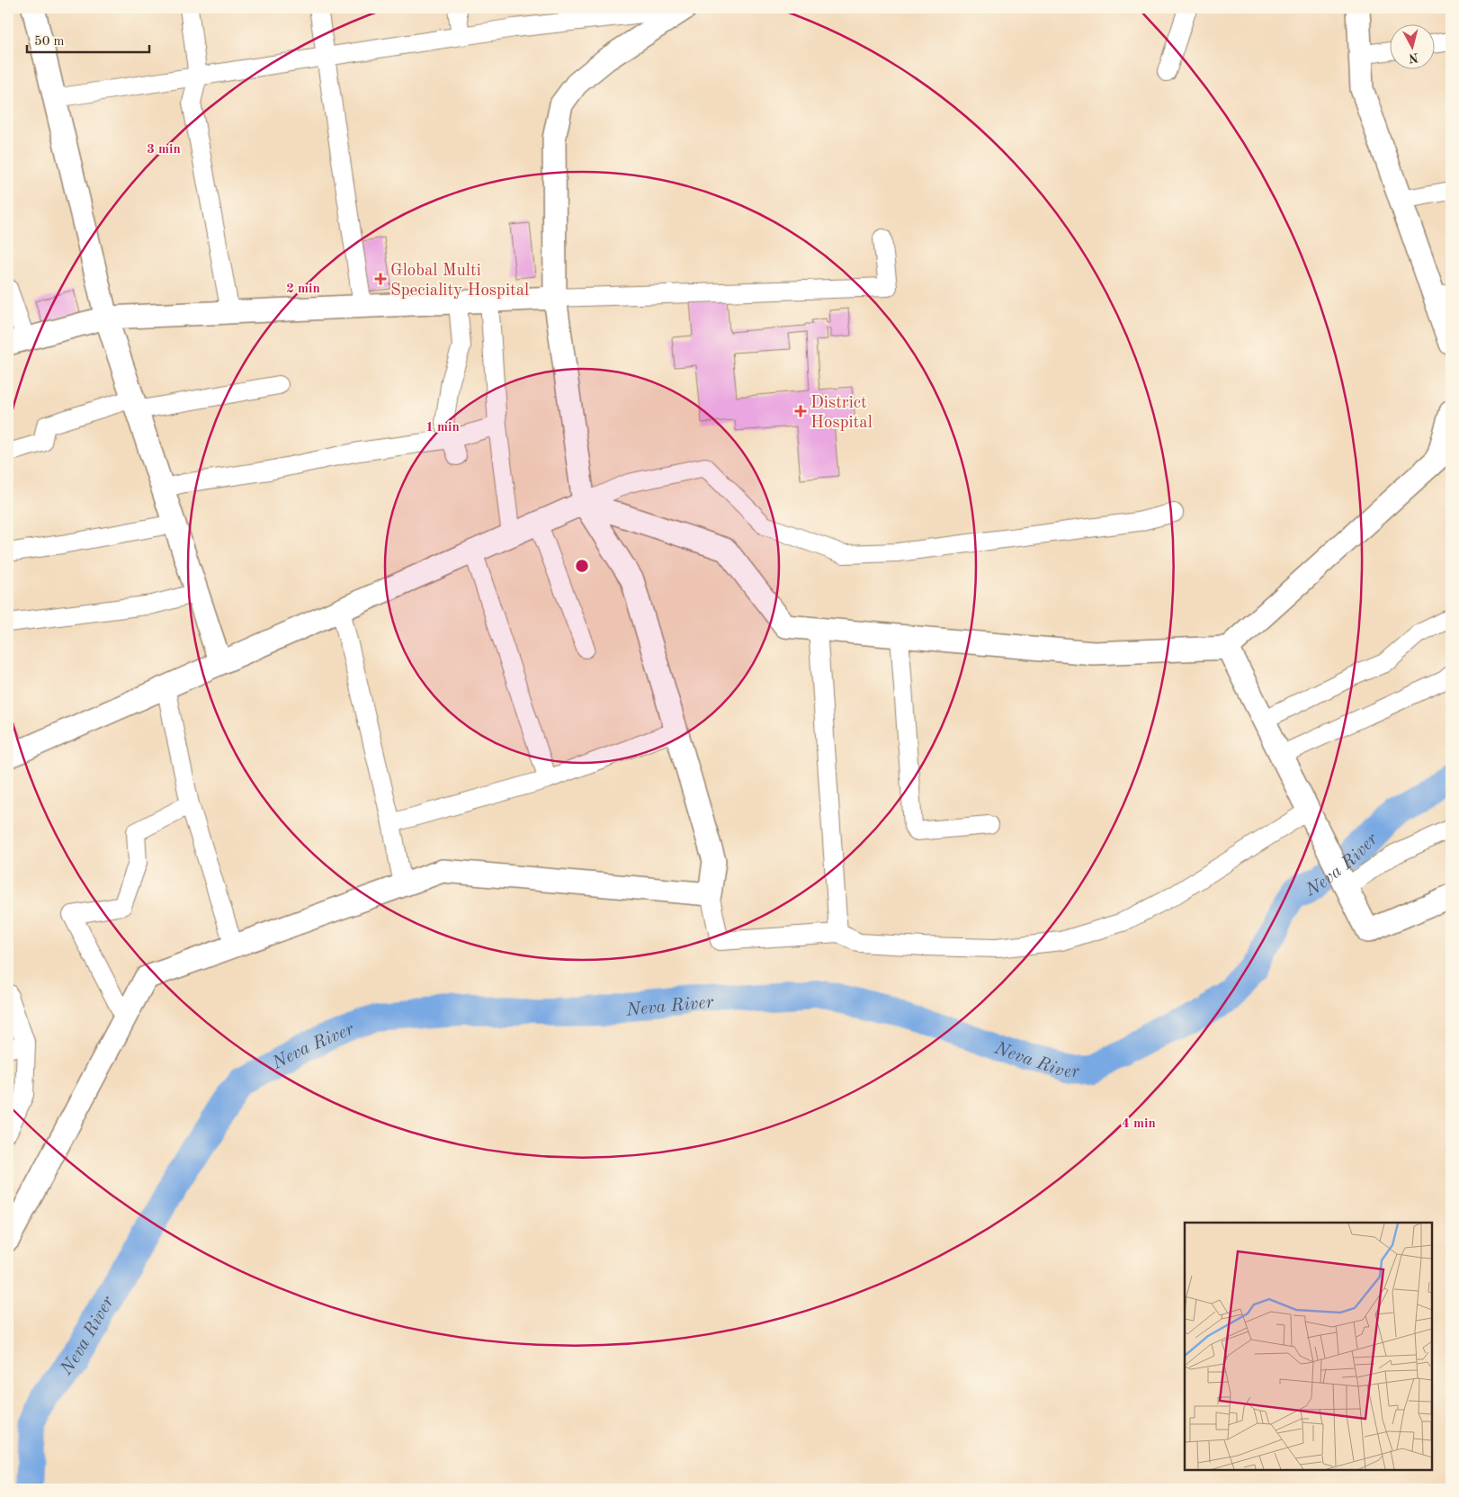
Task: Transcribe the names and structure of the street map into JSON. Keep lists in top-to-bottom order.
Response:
{
  "water": ["Neva River"],
  "places": {
    "health": ["Global Multi Speciality Hospital", "District Hospital"]
  },
  "scale_bar": "50 m",
  "north": "bottom",
  "rings": [
    "3 min",
    "2 min",
    "1 min",
    "4 min"
  ]
}
